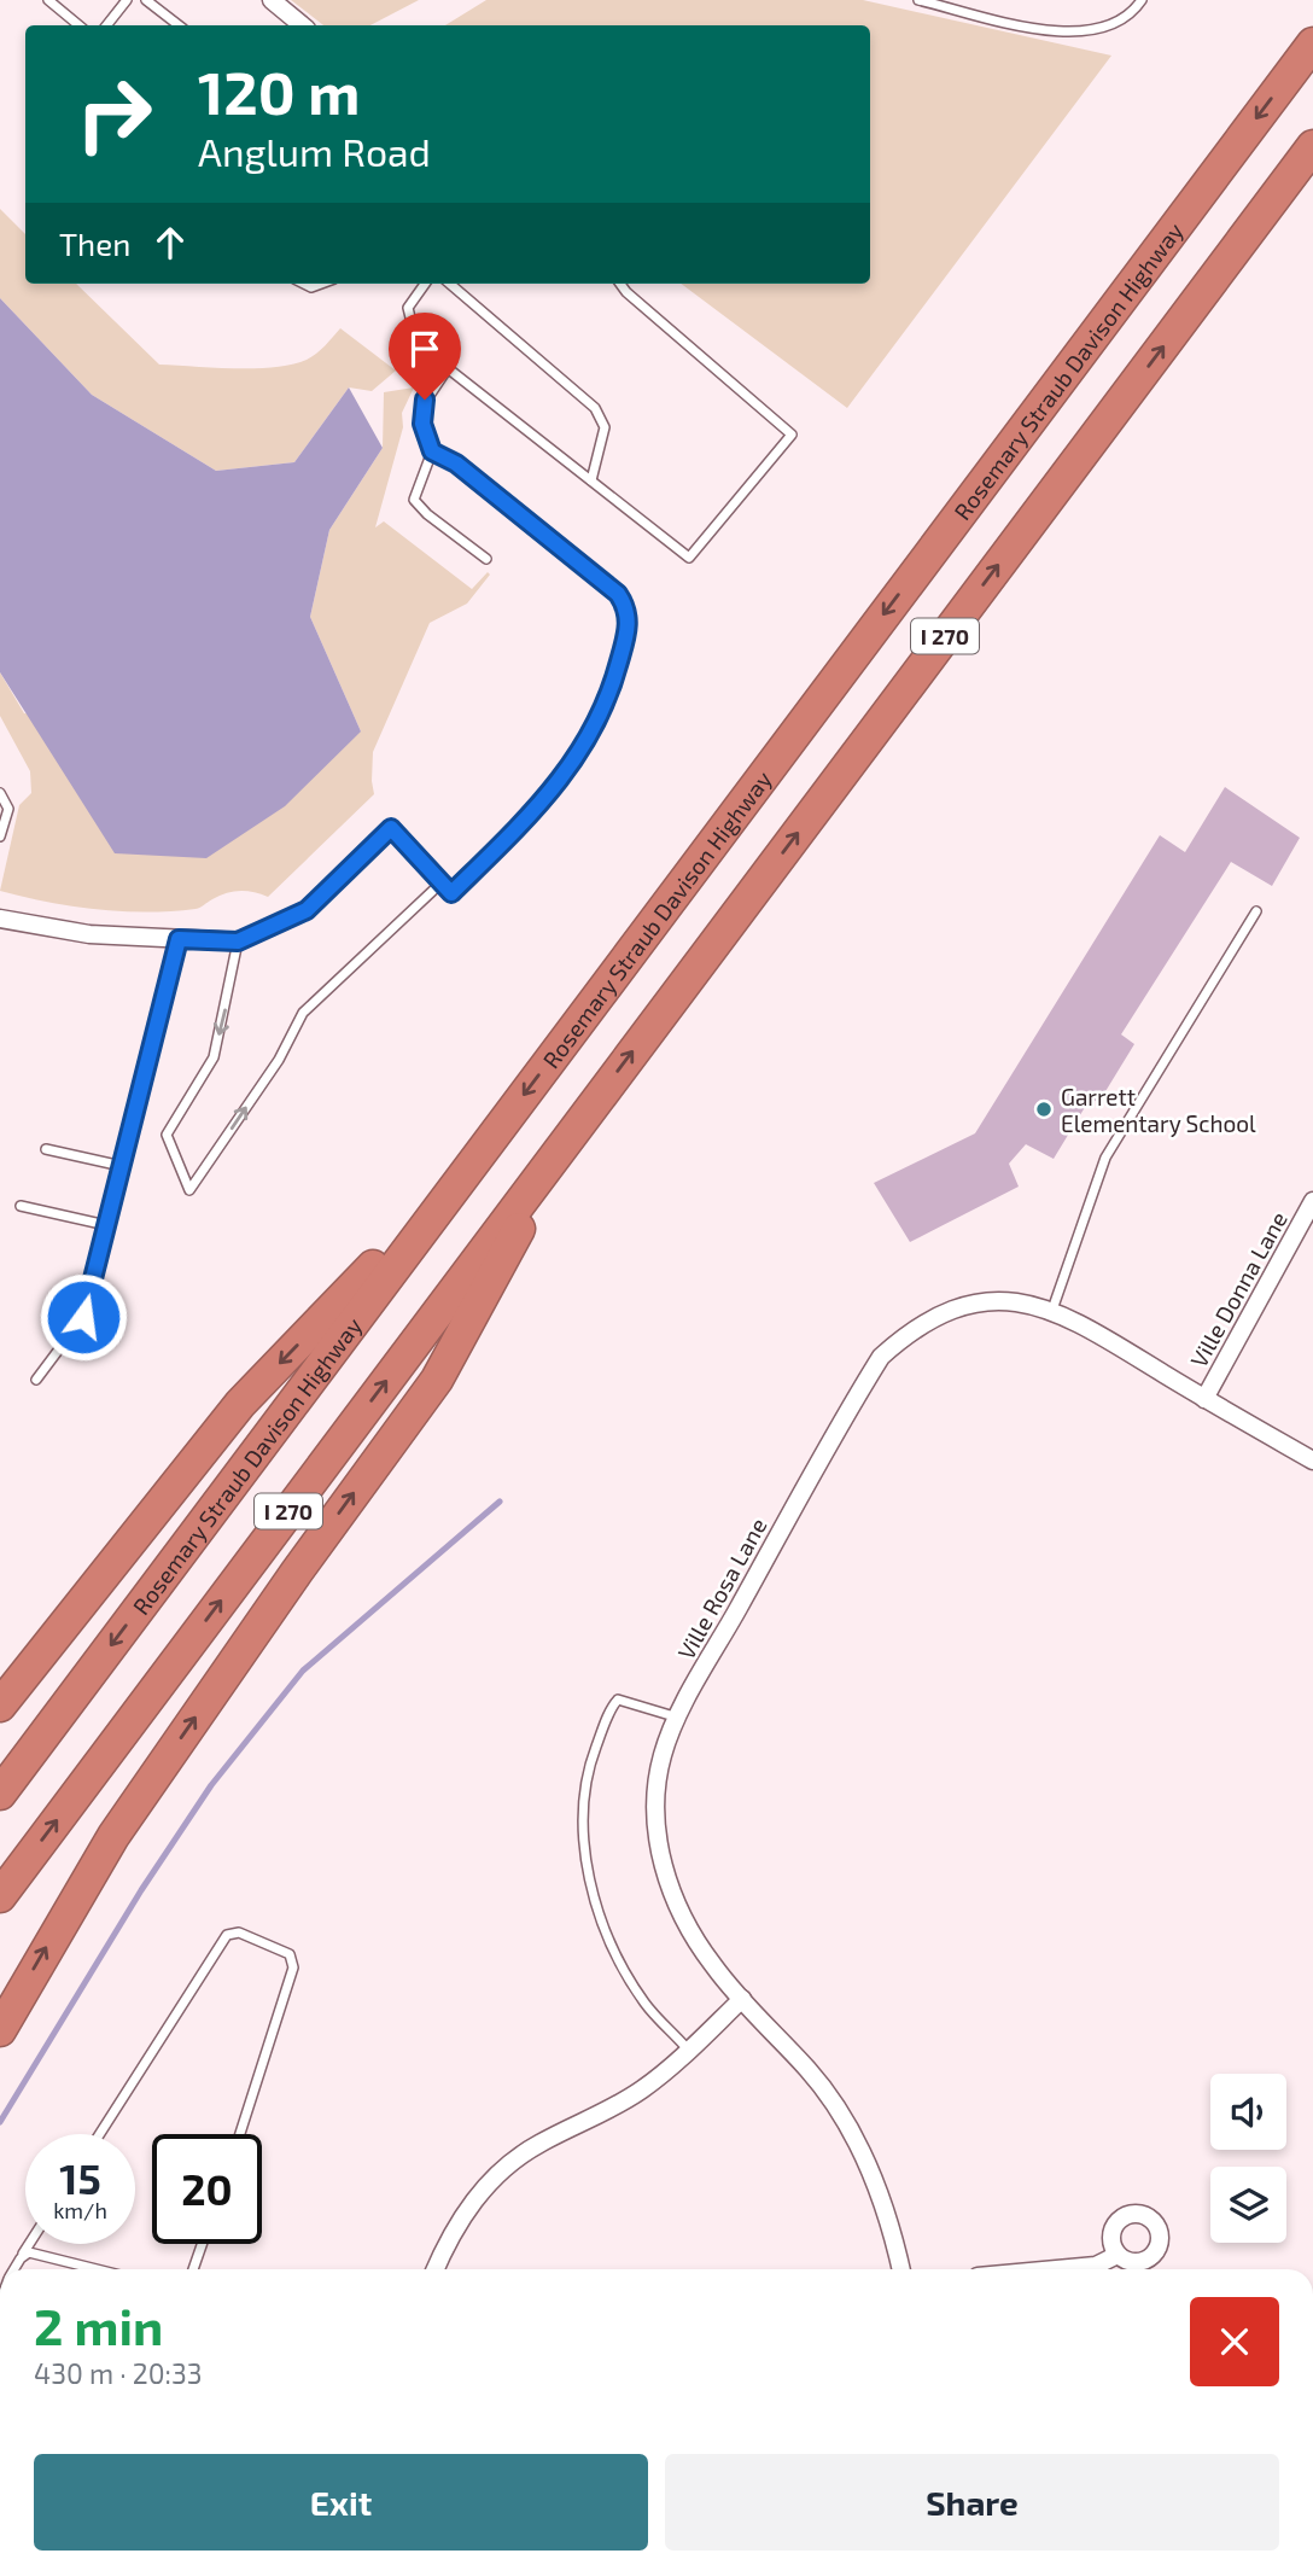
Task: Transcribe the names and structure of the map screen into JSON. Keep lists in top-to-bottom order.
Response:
{
  "streets": {
    "highway": ["Rosemary Straub Davison Highway", "I 270"],
    "street": ["Ville Donna Lane", "Ville Rosa Lane"]
  },
  "crossings": [
    ["Ville Donna Lane", "Ville Rosa Lane"]
  ],
  "places": ["Garrett Elementary School"],
  "page": {
    "turn": ["120 m", "Anglum Road"],
    "then": "Then",
    "speed": "15 km/h",
    "limit": "20",
    "heading": ["2 min", "430 m · 20:33"],
    "buttons": ["Exit", "Share"]
  }
}
